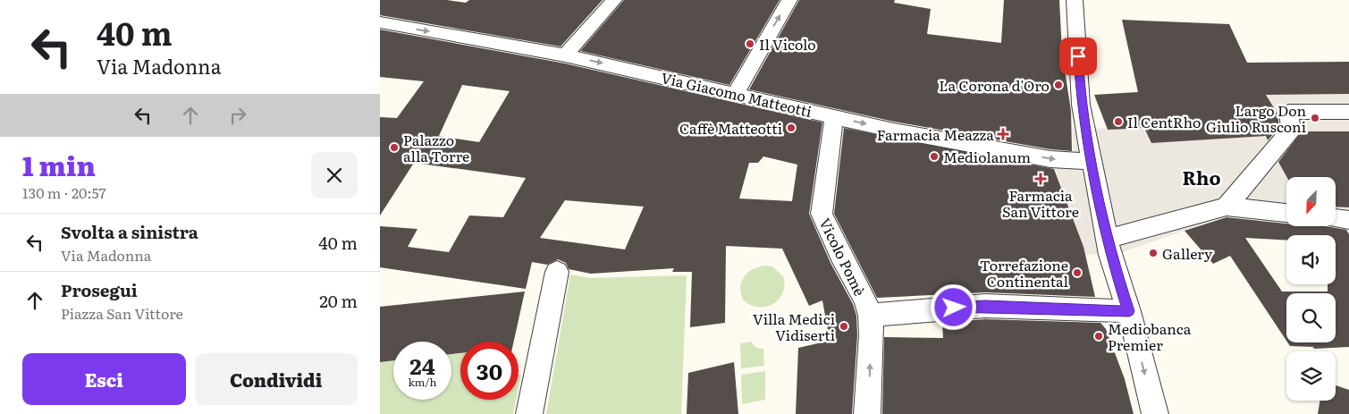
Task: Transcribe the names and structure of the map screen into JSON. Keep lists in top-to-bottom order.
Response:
{
  "streets": {
    "street": ["Via Giacomo Matteotti", "Vicolo Pomè"]
  },
  "crossings": [
    ["Via Giacomo Matteotti", "Vicolo Pomè"]
  ],
  "districts": ["Rho"],
  "places": {
    "other": [
      "Il Vicolo",
      "La Corona d'Oro",
      "Largo Don Giulio Rusconi",
      "Il CentRho",
      "Caffè Matteotti",
      "Palazzo alla Torre",
      "Mediolanum",
      "Gallery",
      "Torrefazione Continental",
      "Villa Medici Vidiserti",
      "Mediobanca Premier"
    ],
    "health": ["Farmacia Meazza", "Farmacia San Vittore"]
  },
  "north": "bottom left",
  "page": {
    "turn": ["40 m", "Via Madonna"],
    "heading": ["1 min", "130 m · 20:57"],
    "list": [
      {
        "name": "Svolta a sinistra",
        "note": "Via Madonna",
        "value": "40 m"
      },
      {
        "name": "Prosegui",
        "note": "Piazza San Vittore",
        "value": "20 m"
      }
    ],
    "speed": "24 km/h",
    "limit": "30",
    "buttons": ["Esci", "Condividi"]
  }
}
